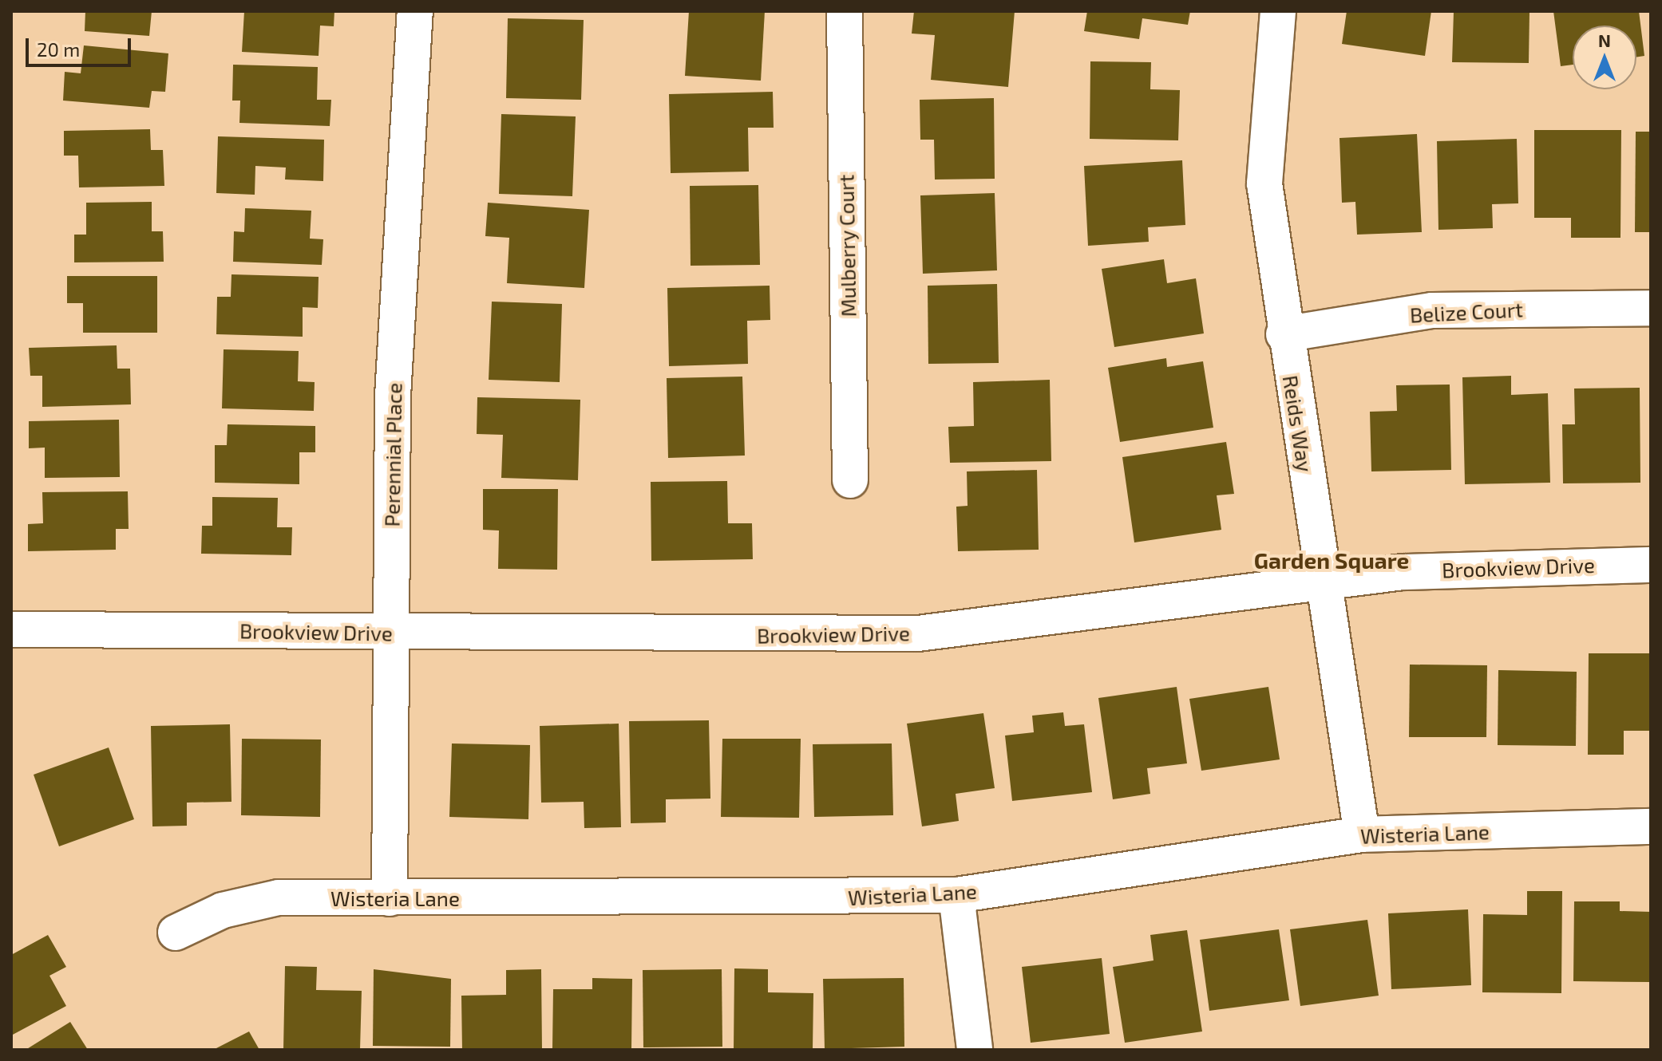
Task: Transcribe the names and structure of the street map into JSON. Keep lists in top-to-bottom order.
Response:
{
  "streets": {
    "street": [
      "Mulberry Court",
      "Belize Court",
      "Reids Way",
      "Perennial Place",
      "Brookview Drive",
      "Wisteria Lane"
    ]
  },
  "crossings": [
    ["Belize Court", "Reids Way"],
    ["Reids Way", "Brookview Drive"],
    ["Reids Way", "Wisteria Lane"],
    ["Perennial Place", "Brookview Drive"],
    ["Perennial Place", "Wisteria Lane"]
  ],
  "districts": ["Garden Square"],
  "scale_bar": "20 m",
  "north": "top"
}
